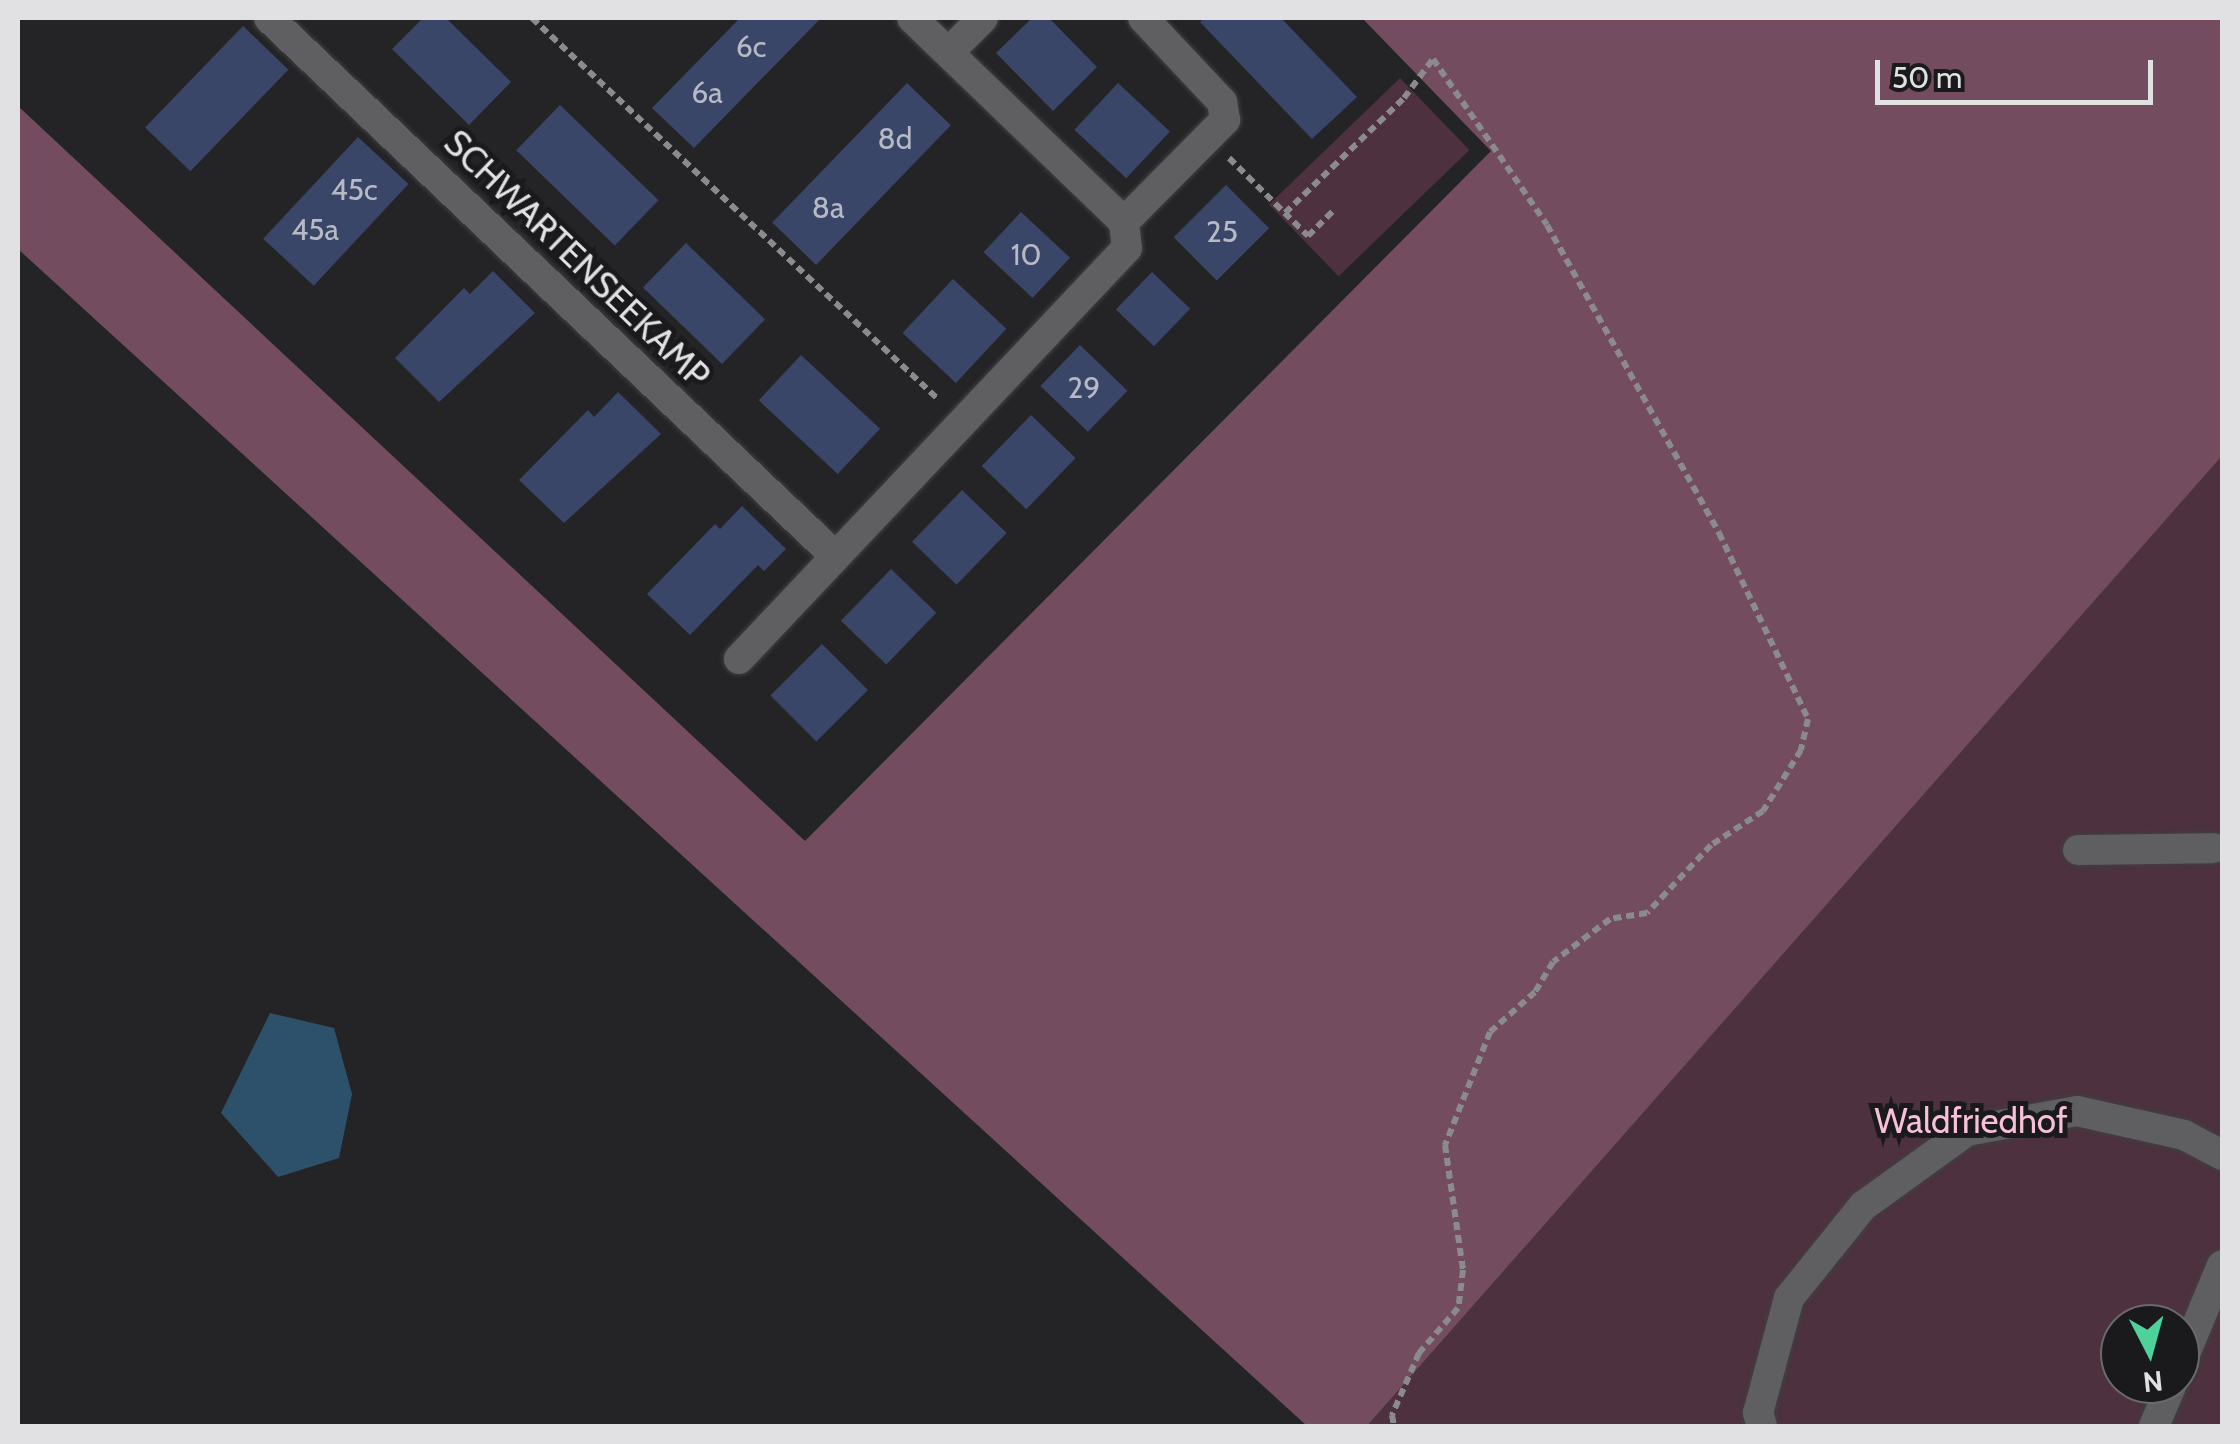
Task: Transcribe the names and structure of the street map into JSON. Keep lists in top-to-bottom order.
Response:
{
  "streets": {
    "street": ["SCHWARTENSEEKAMP"]
  },
  "parks": ["Waldfriedhof"],
  "house_numbers": [
    "6c",
    "6a",
    "8d",
    "45c",
    "8a",
    "45a",
    "25",
    "10",
    "29"
  ],
  "scale_bar": "50 m",
  "north": "bottom"
}
